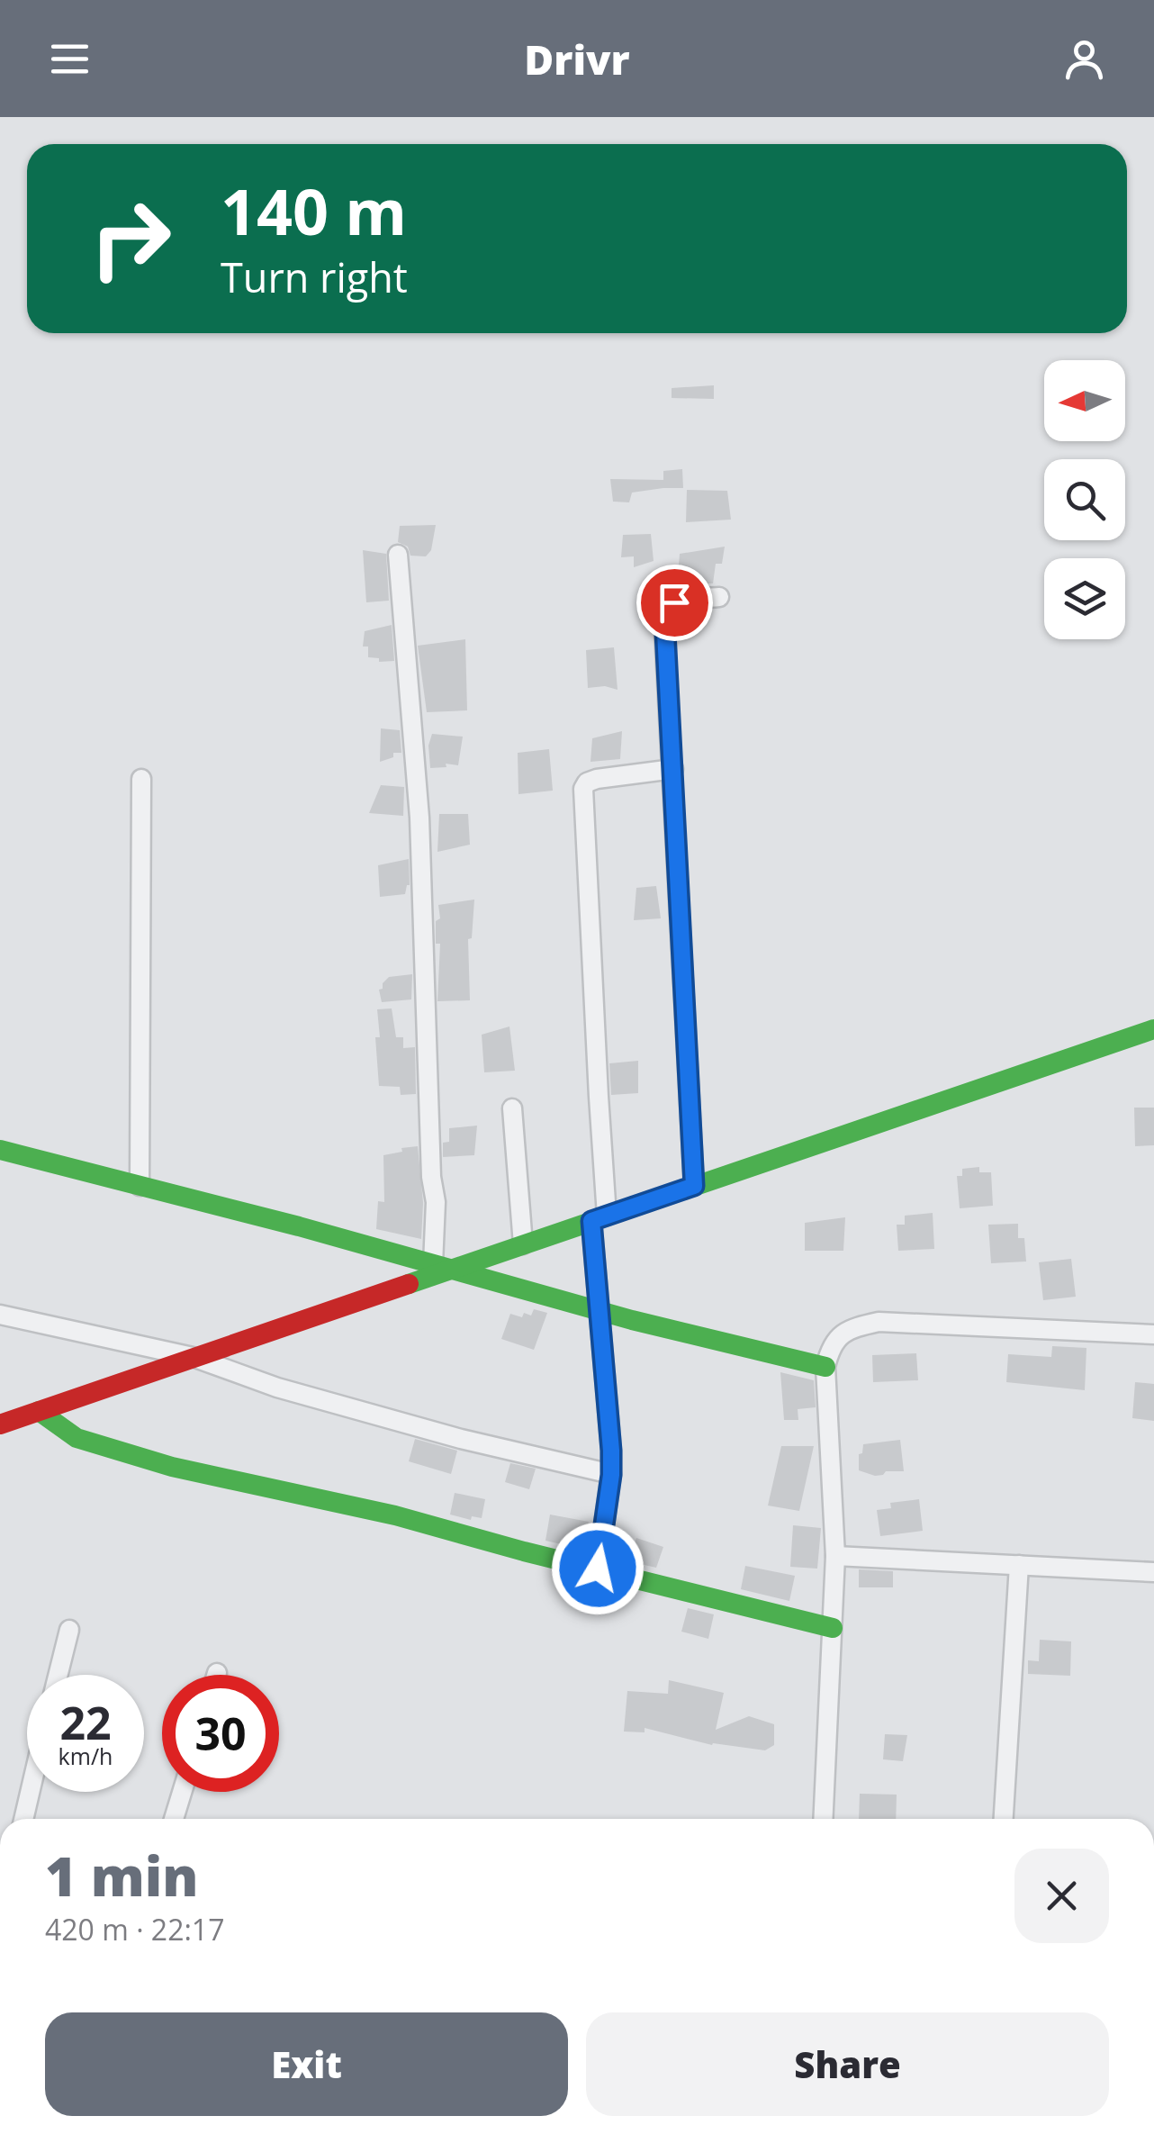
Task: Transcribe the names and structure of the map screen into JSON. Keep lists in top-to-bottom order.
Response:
{
  "north": "left",
  "page": {
    "header": "Drivr",
    "turn": ["140 m", "Turn right"],
    "speed": "22 km/h",
    "limit": "30",
    "heading": ["1 min", "420 m · 22:17"],
    "buttons": ["Exit", "Share"]
  }
}
